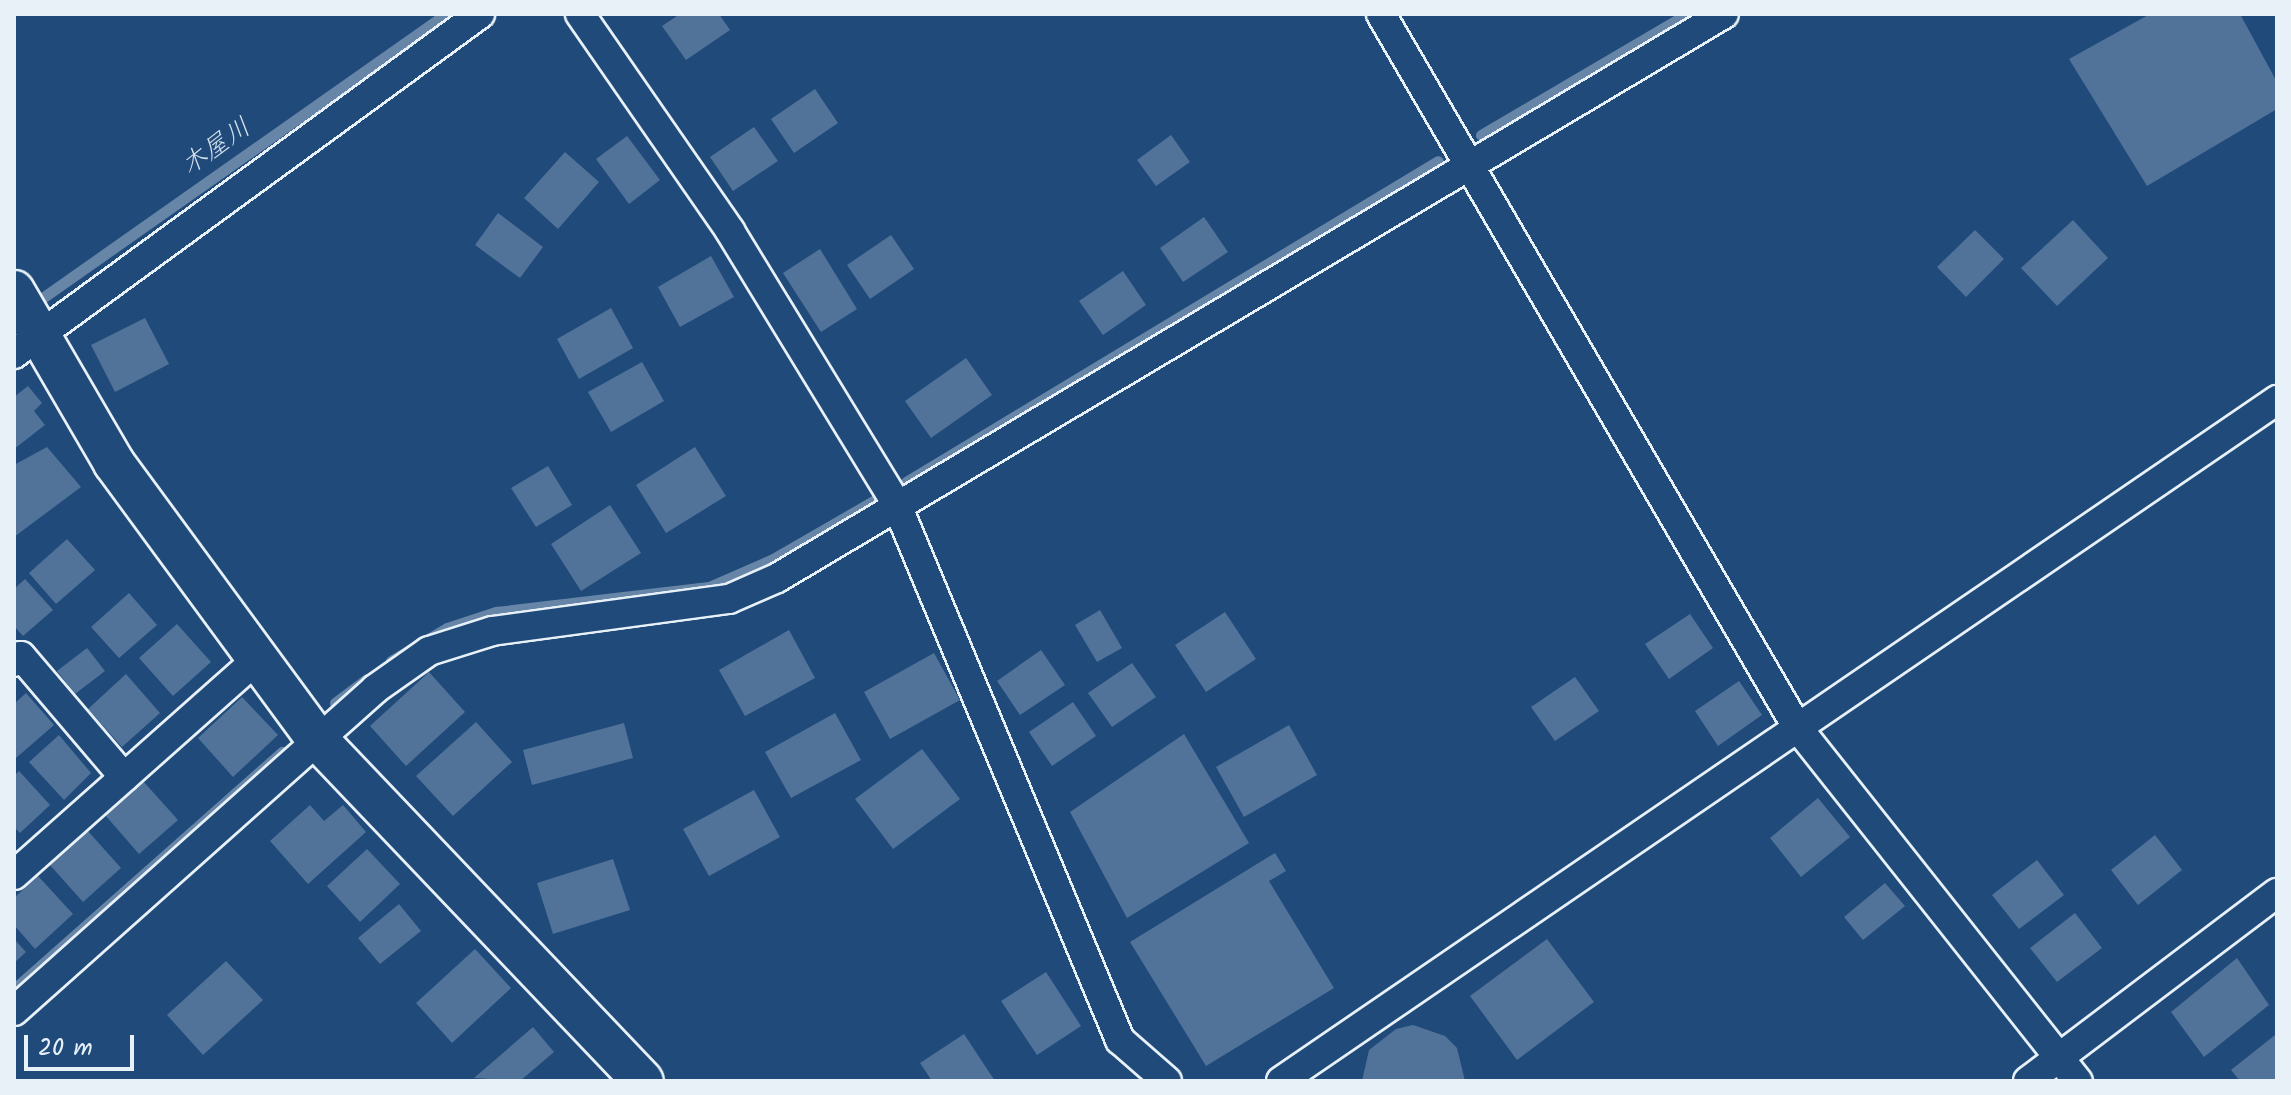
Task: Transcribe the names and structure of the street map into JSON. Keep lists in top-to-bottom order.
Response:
{
  "water": ["木屋川"],
  "scale_bar": "20 m"
}
